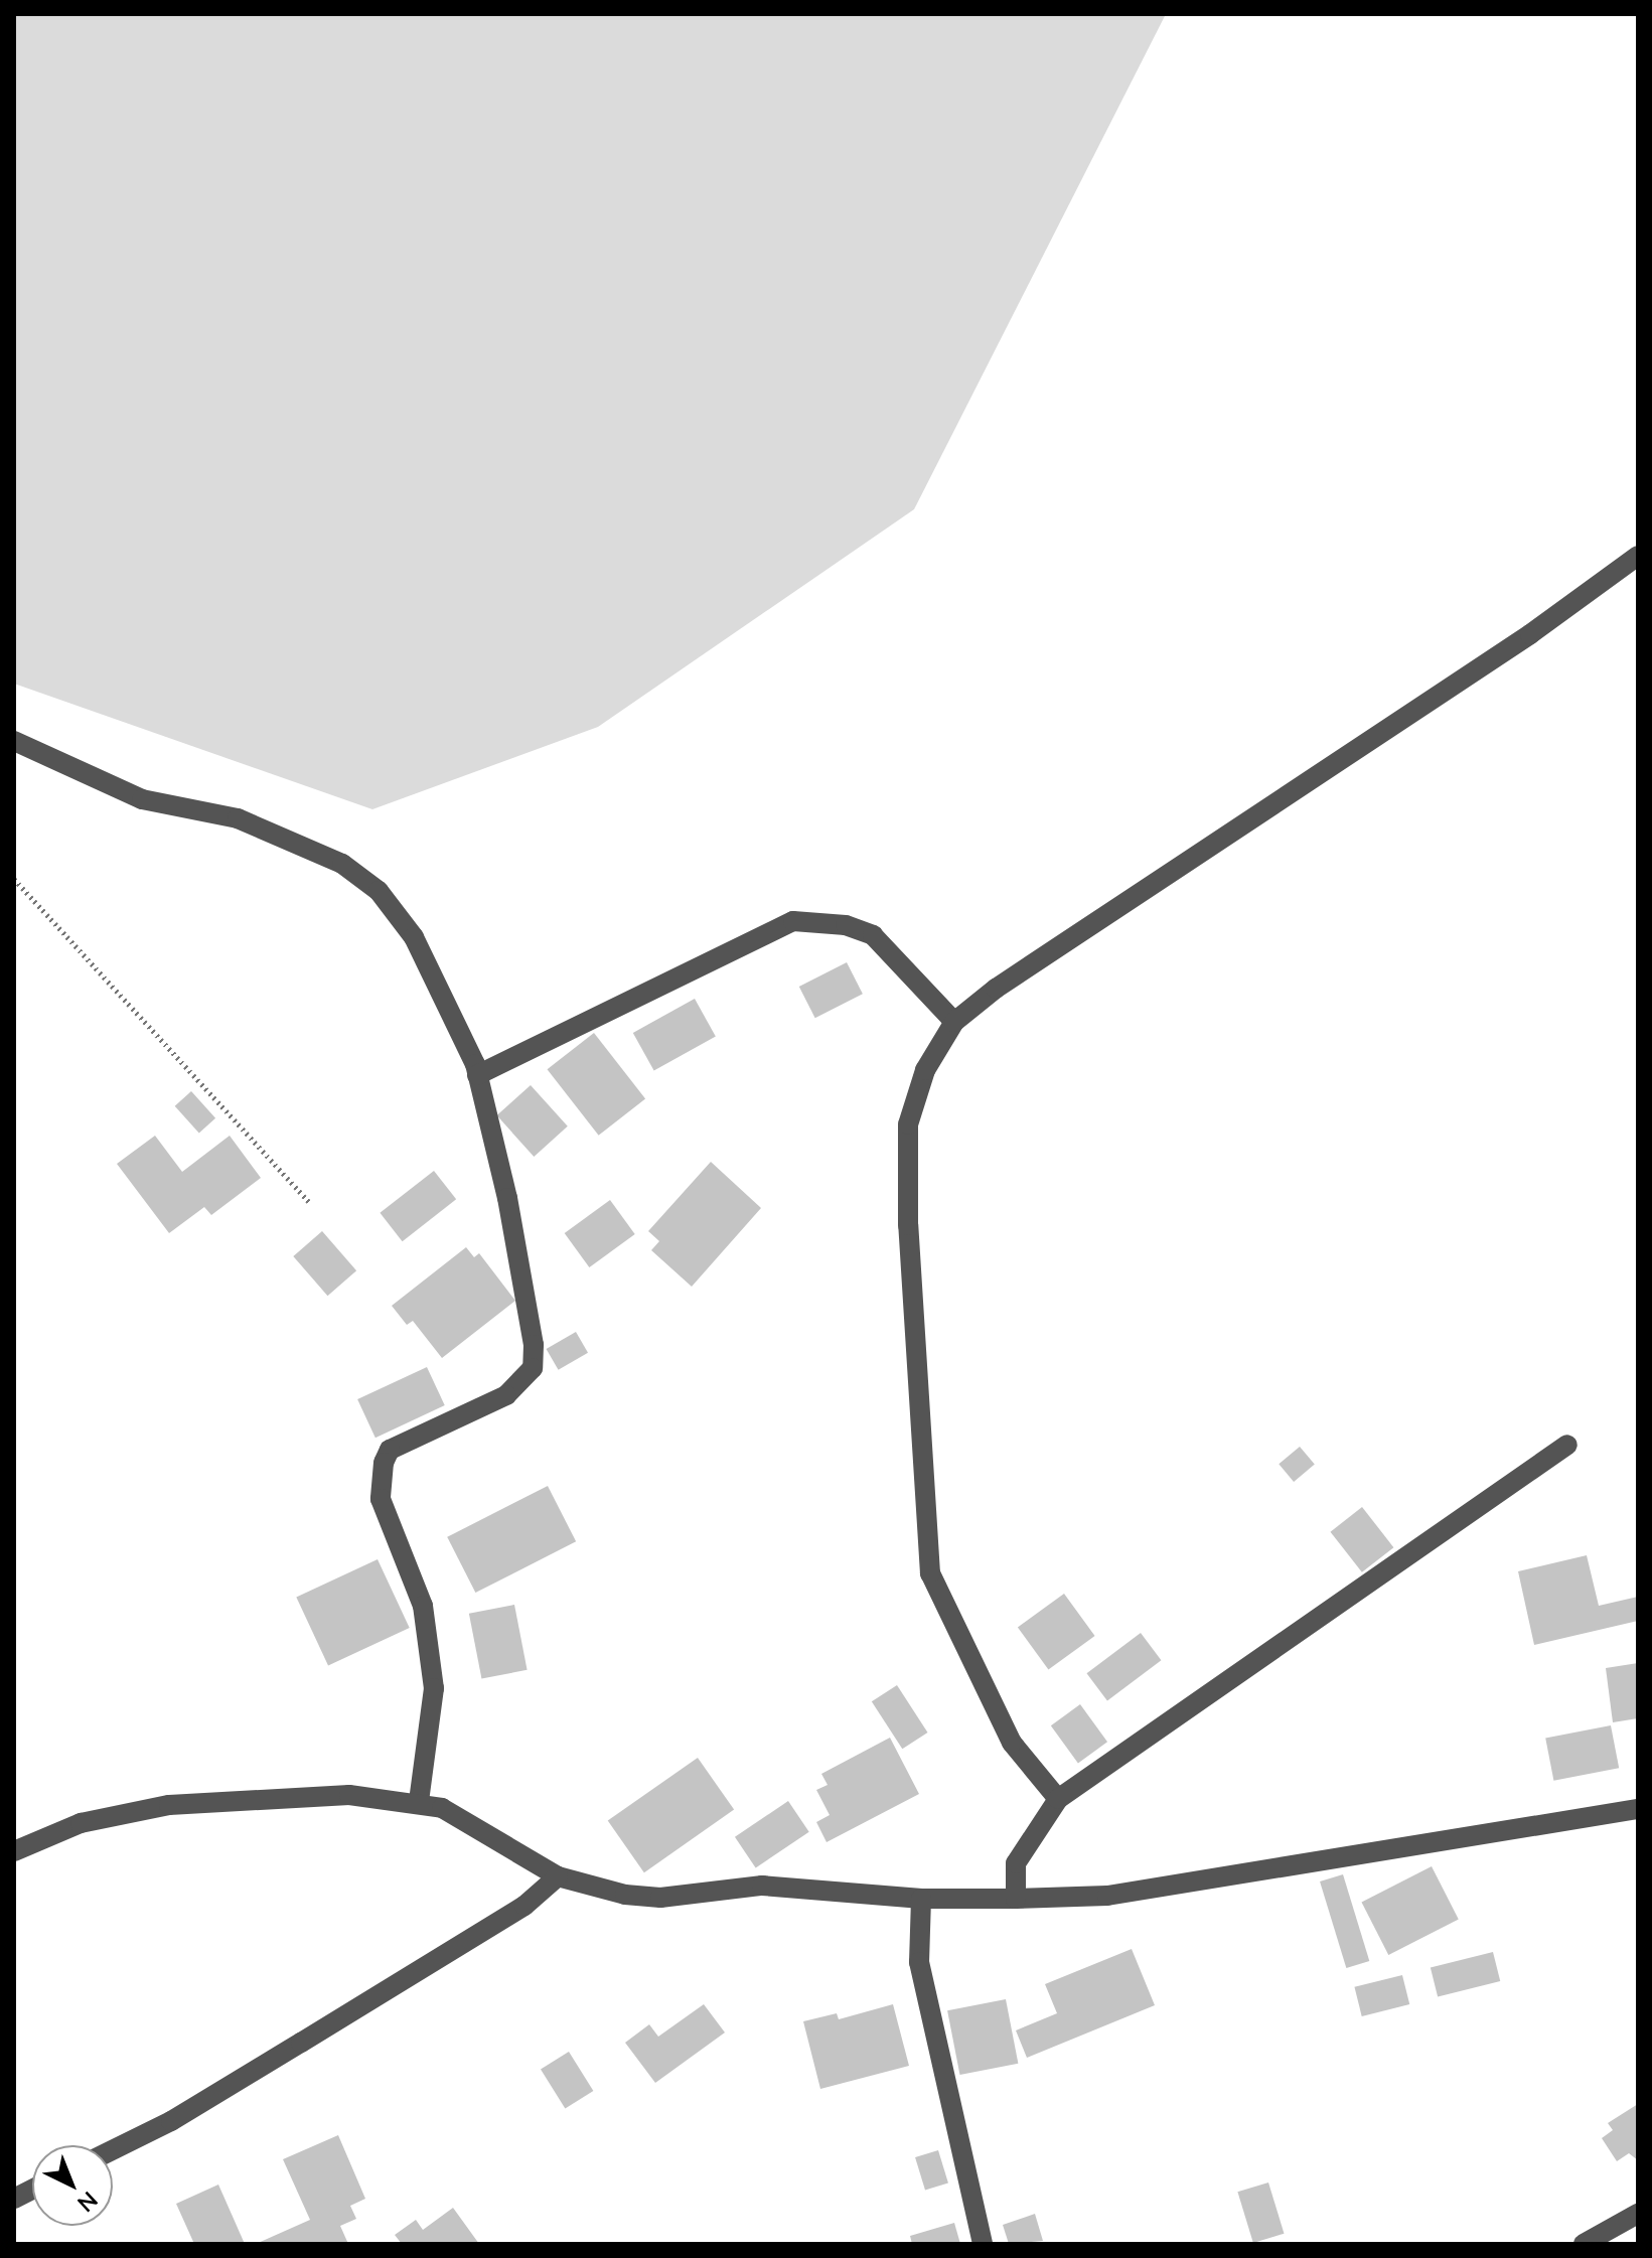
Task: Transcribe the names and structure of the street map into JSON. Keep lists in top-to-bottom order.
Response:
{
  "north": "bottom right"
}
